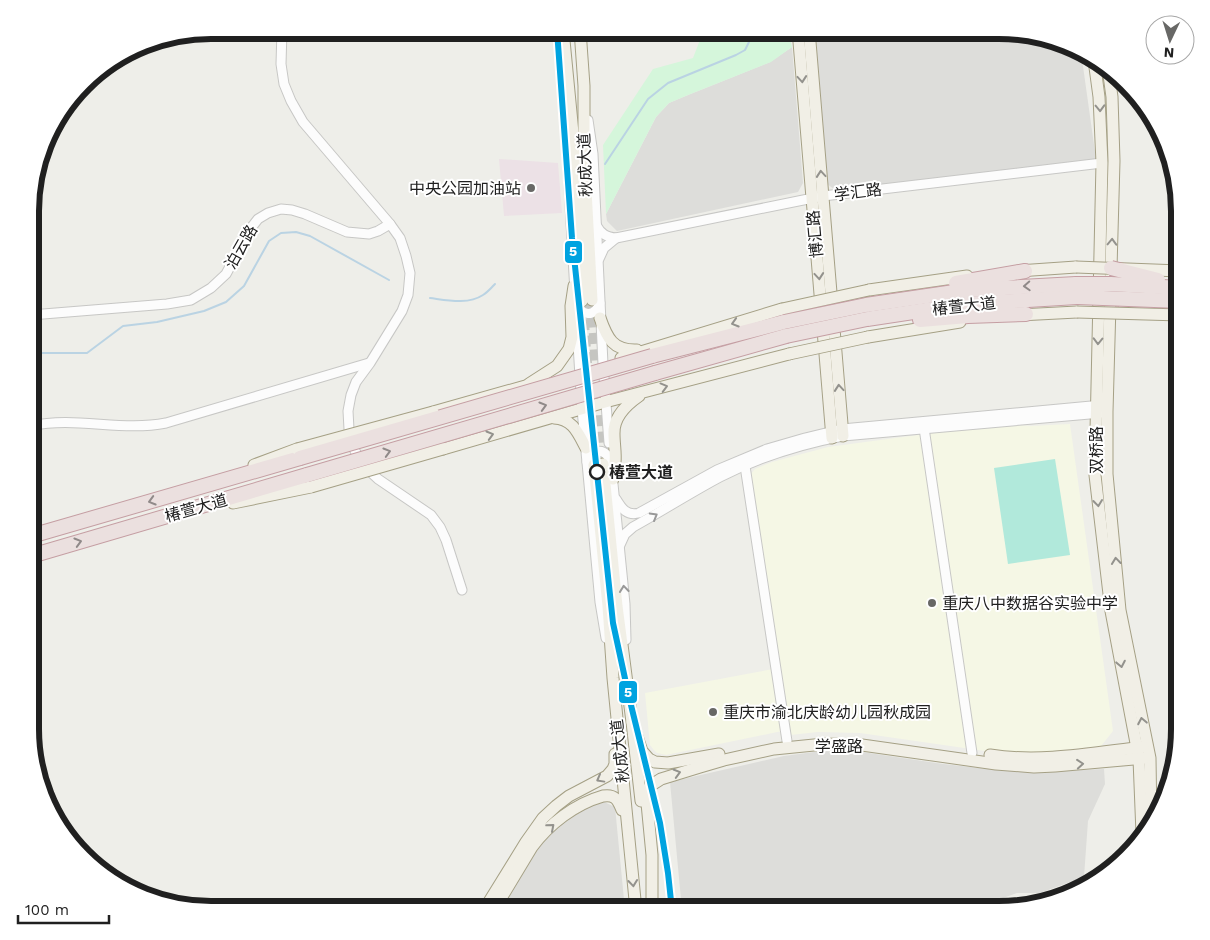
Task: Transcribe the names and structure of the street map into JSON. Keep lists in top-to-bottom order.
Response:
{
  "streets": {
    "highway": ["椿萱大道"],
    "main road": [
      "秋成大道",
      "博汇路",
      "双桥路",
      "学盛路"
    ],
    "street": ["学汇路", "泊云路"]
  },
  "crossings": [
    ["秋成大道", "学盛路"],
    ["学汇路", "博汇路"],
    ["学汇路", "双桥路"],
    ["双桥路", "学盛路"]
  ],
  "places": [
    "中央公园加油站",
    "椿萱大道",
    "重庆八中数据谷实验中学",
    "重庆市渝北庆龄幼儿园秋成园"
  ],
  "lines": ["transit line 5"],
  "scale_bar": "100 m",
  "north": "bottom"
}
